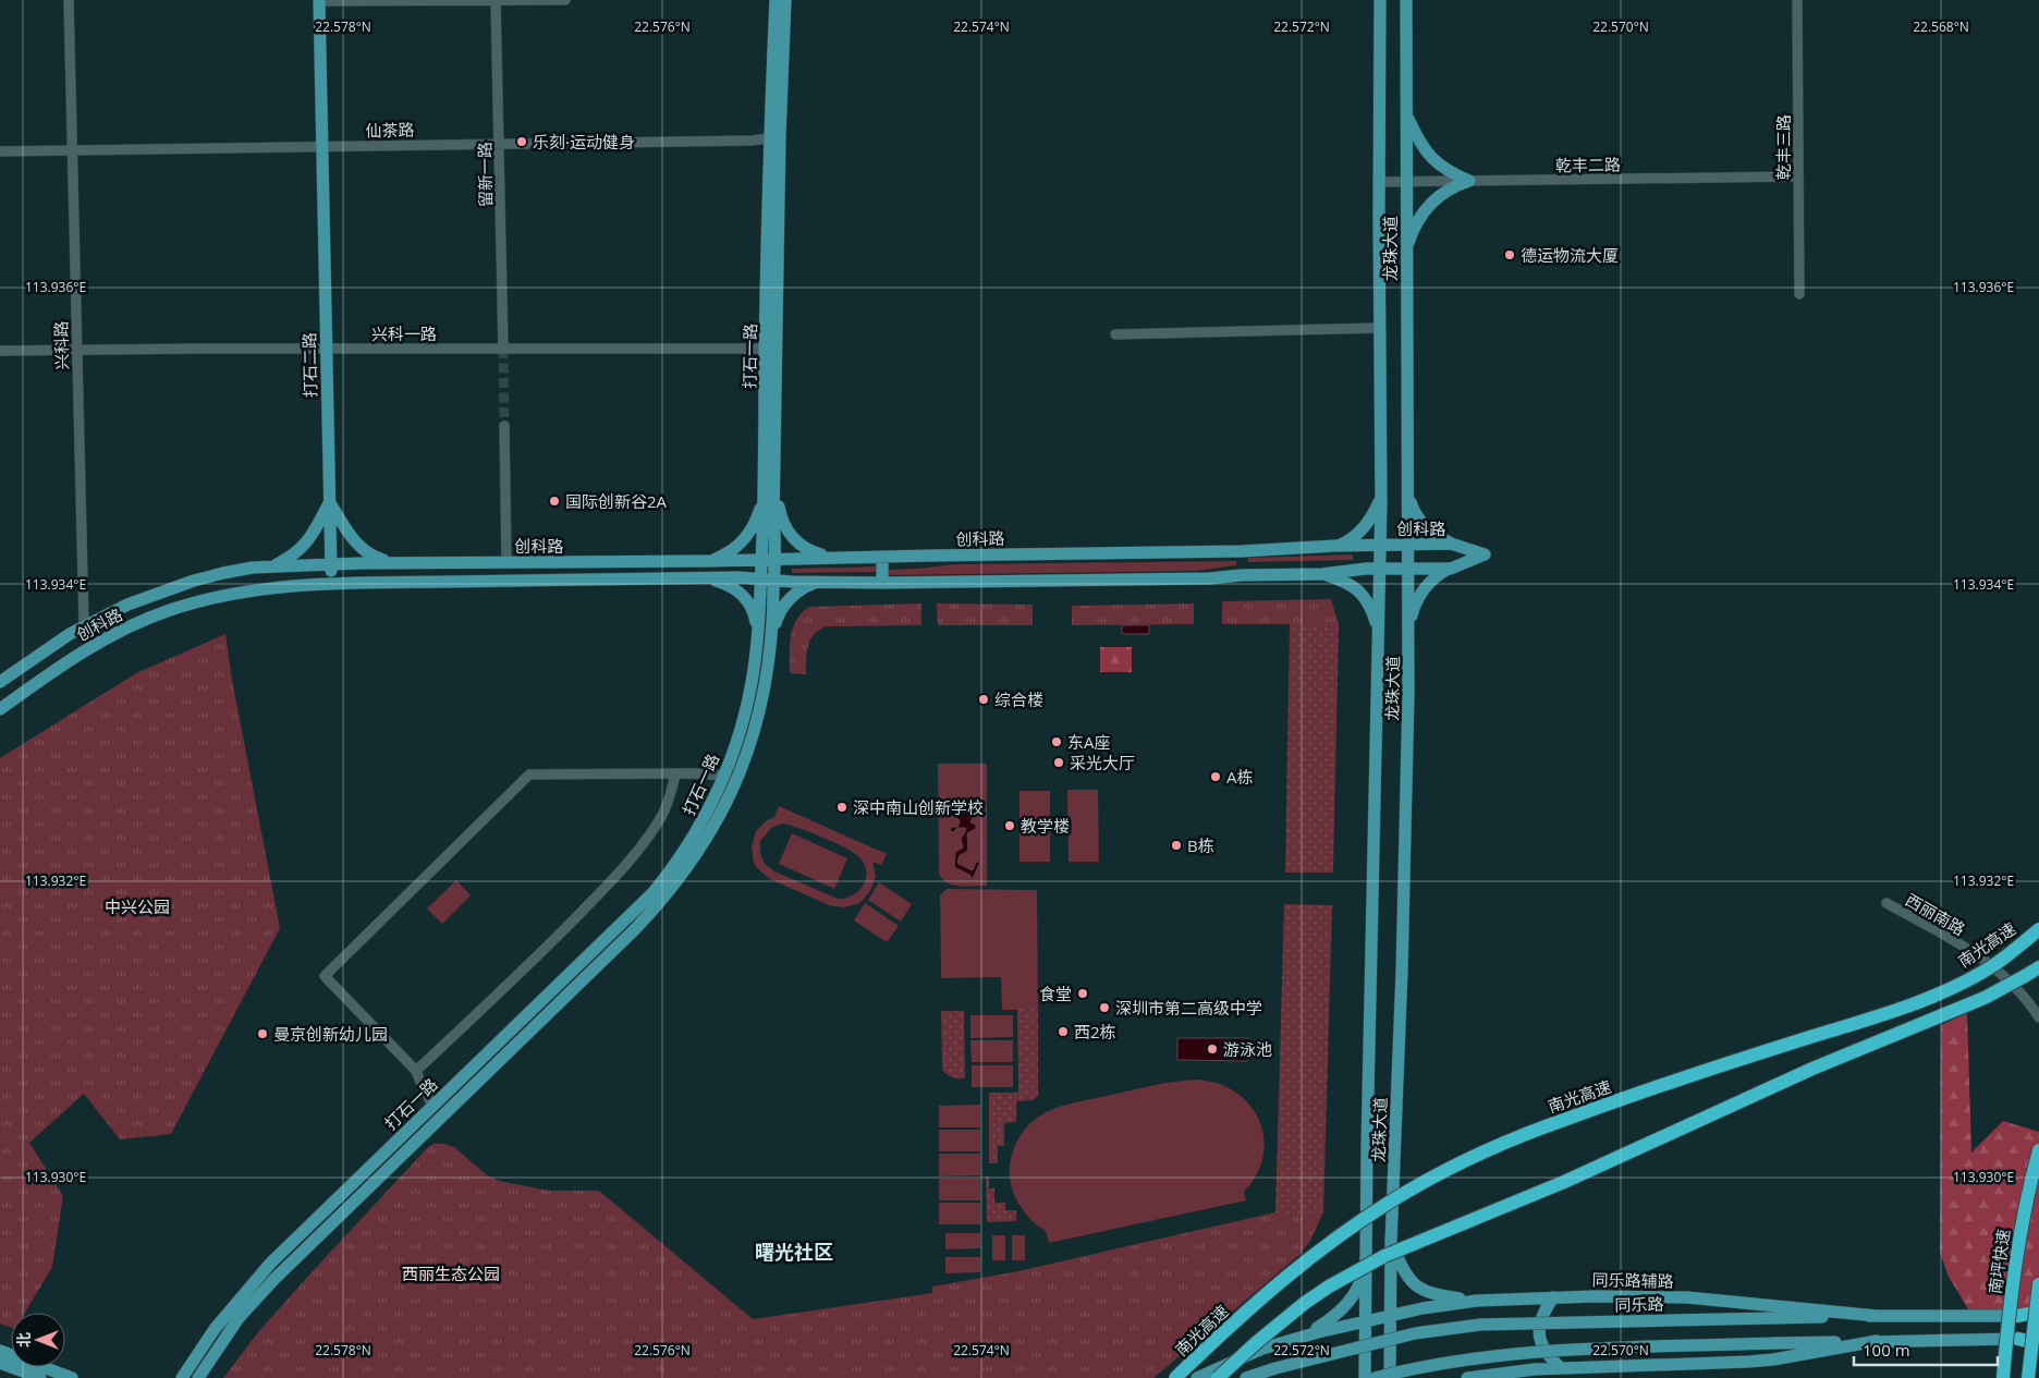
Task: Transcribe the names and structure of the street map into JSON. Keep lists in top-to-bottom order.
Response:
{
  "streets": {
    "highway": ["南光高速", "南坪快速"],
    "main road": [
      "龙珠大道",
      "打石一路",
      "打石二路",
      "创科路",
      "同乐路辅路",
      "同乐路"
    ],
    "street": [
      "仙茶路",
      "乾丰三路",
      "乾丰二路",
      "留新一路",
      "兴科一路",
      "兴科路",
      "西丽南路"
    ]
  },
  "crossings": [
    ["仙茶路", "留新一路"],
    ["仙茶路", "兴科路"],
    ["仙茶路", "打石一路"],
    ["仙茶路", "打石二路"],
    ["乾丰三路", "乾丰二路"],
    ["乾丰二路", "龙珠大道"],
    ["留新一路", "兴科一路"],
    ["龙珠大道", "创科路"],
    ["龙珠大道", "同乐路辅路"],
    ["兴科一路", "兴科路"],
    ["兴科一路", "打石一路"],
    ["兴科一路", "打石二路"],
    ["兴科路", "创科路"],
    ["打石一路", "创科路"],
    ["打石二路", "创科路"],
    ["同乐路辅路", "同乐路"]
  ],
  "districts": ["曙光社区"],
  "parks": ["中兴公园", "西丽生态公园"],
  "places": [
    "乐刻·运动健身",
    "德运物流大厦",
    "国际创新谷2A",
    "综合楼",
    "东A座",
    "采光大厅",
    "A栋",
    "深中南山创新学校",
    "教学楼",
    "B栋",
    "食堂",
    "深圳市第二高级中学",
    "西2栋",
    "曼京创新幼儿园",
    "游泳池"
  ],
  "scale_bar": "100 m",
  "north": "left",
  "coordinates": [
    "22.578°N",
    "22.576°N",
    "22.574°N",
    "22.572°N",
    "22.570°N",
    "22.568°N",
    "113.936°E",
    "113.934°E",
    "113.932°E",
    "113.930°E"
  ]
}
